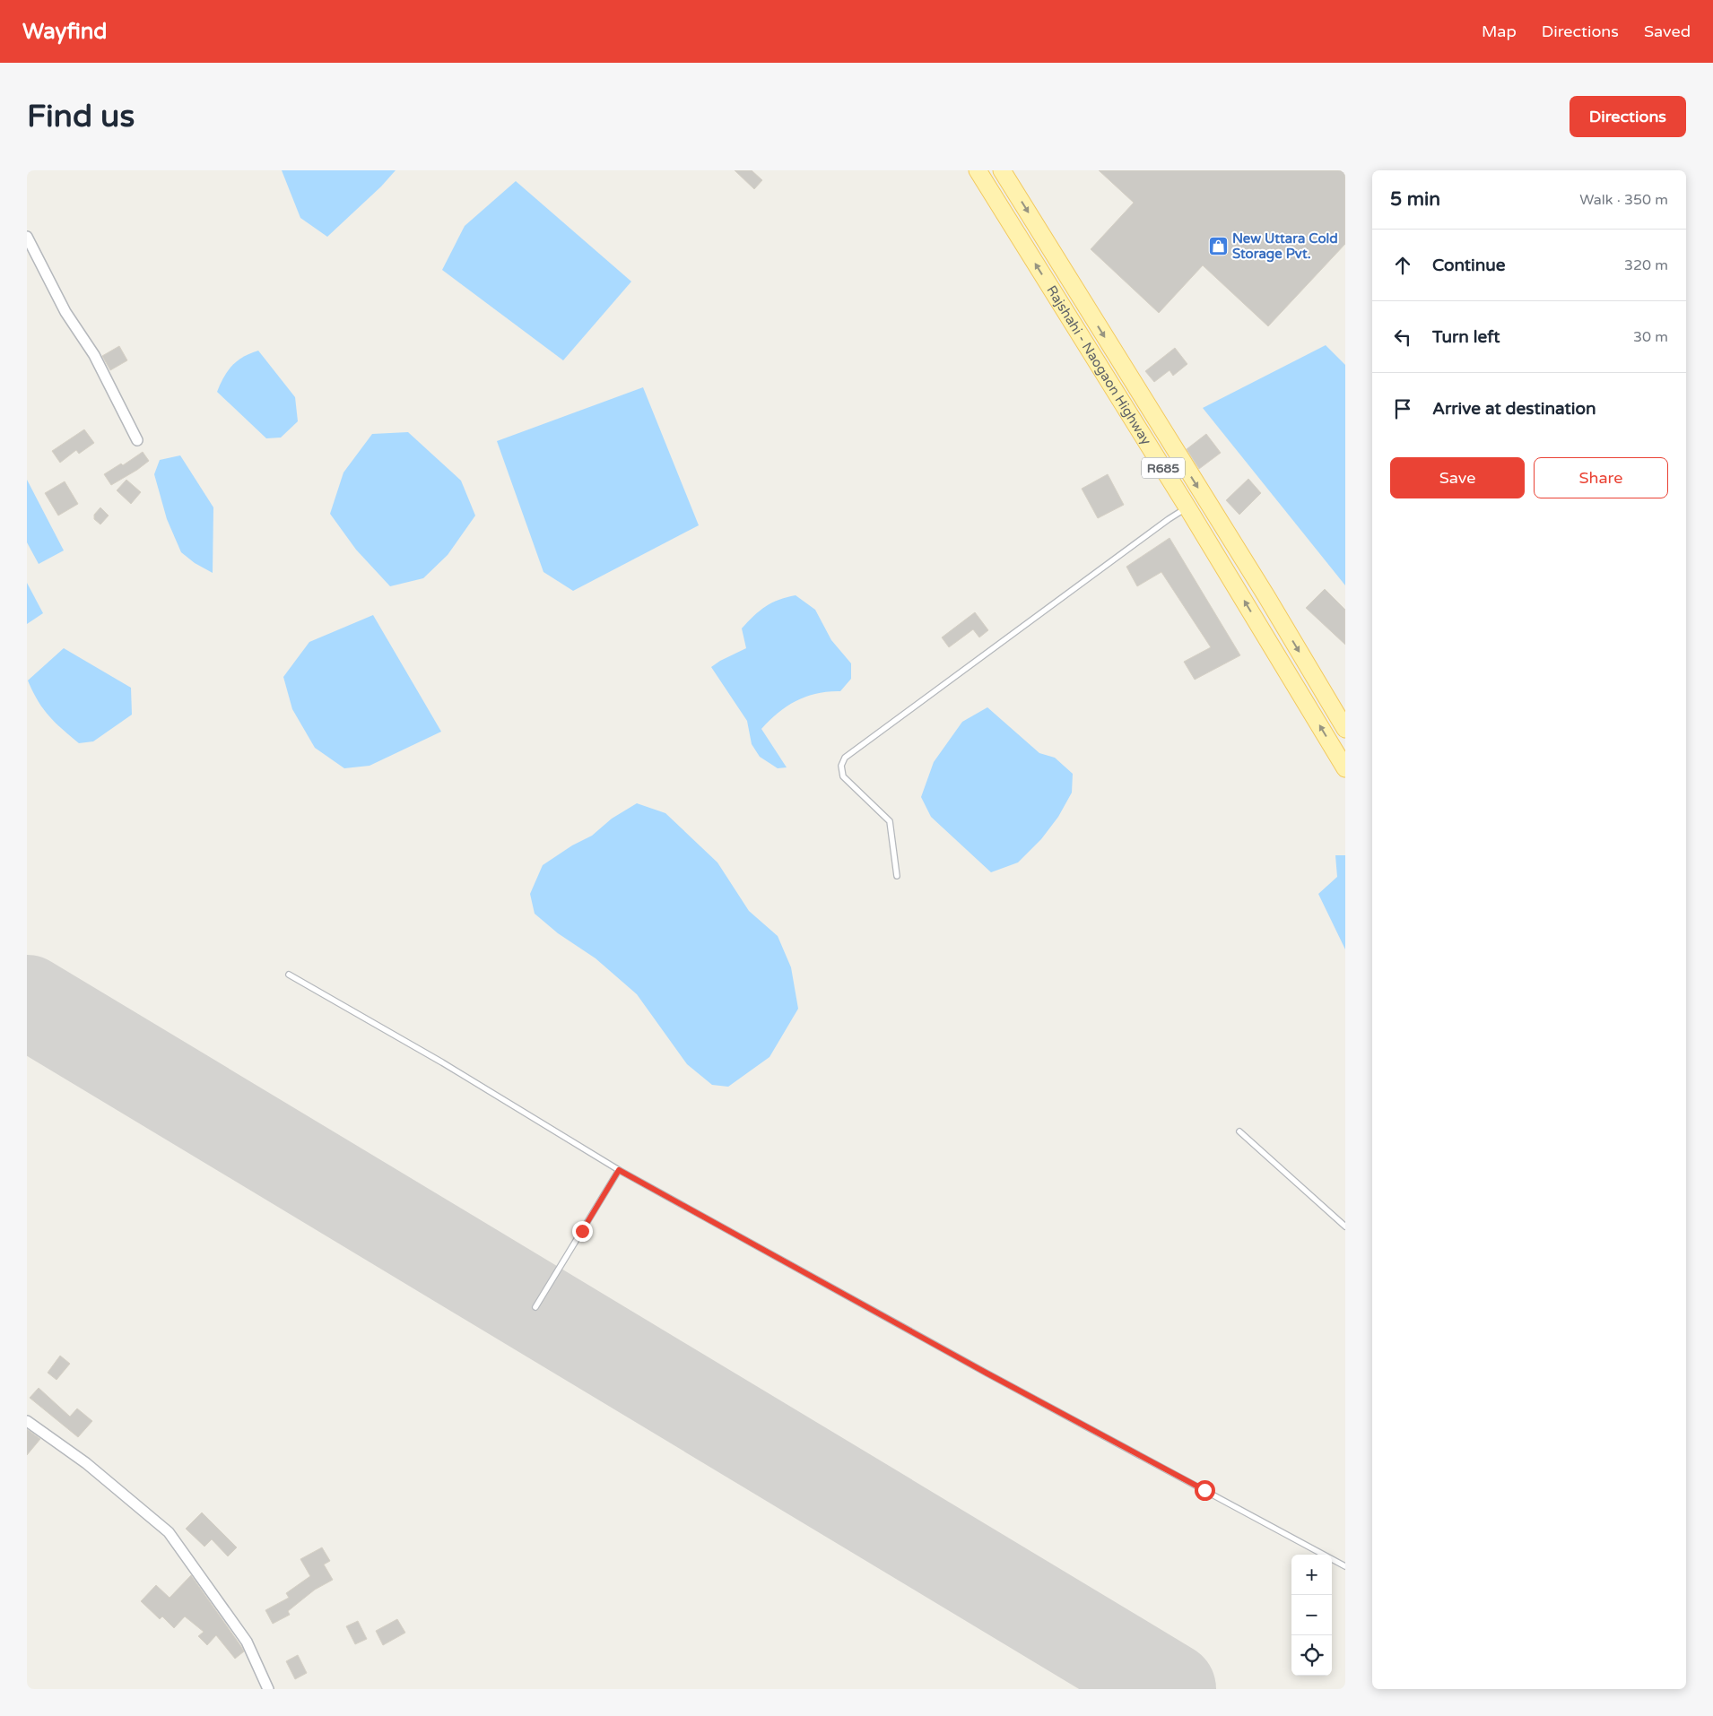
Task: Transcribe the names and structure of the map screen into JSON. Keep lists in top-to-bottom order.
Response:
{
  "streets": {
    "main road": ["Rajshahi - Naogaon Highway", "R685"]
  },
  "places": {
    "shop": ["New Uttara Cold Storage Pvt."]
  },
  "page": {
    "header": "Wayfind",
    "nav": ["Map", "Directions", "Saved"],
    "buttons": [
      "Directions",
      ["Save", "Share"]
    ],
    "title": "Find us",
    "heading": ["5 min", "Walk · 350 m"],
    "list": [
      ["Continue", "320 m"],
      ["Turn left", "30 m"],
      "Arrive at destination"
    ],
    "map_buttons": ["+", "−"]
  }
}
